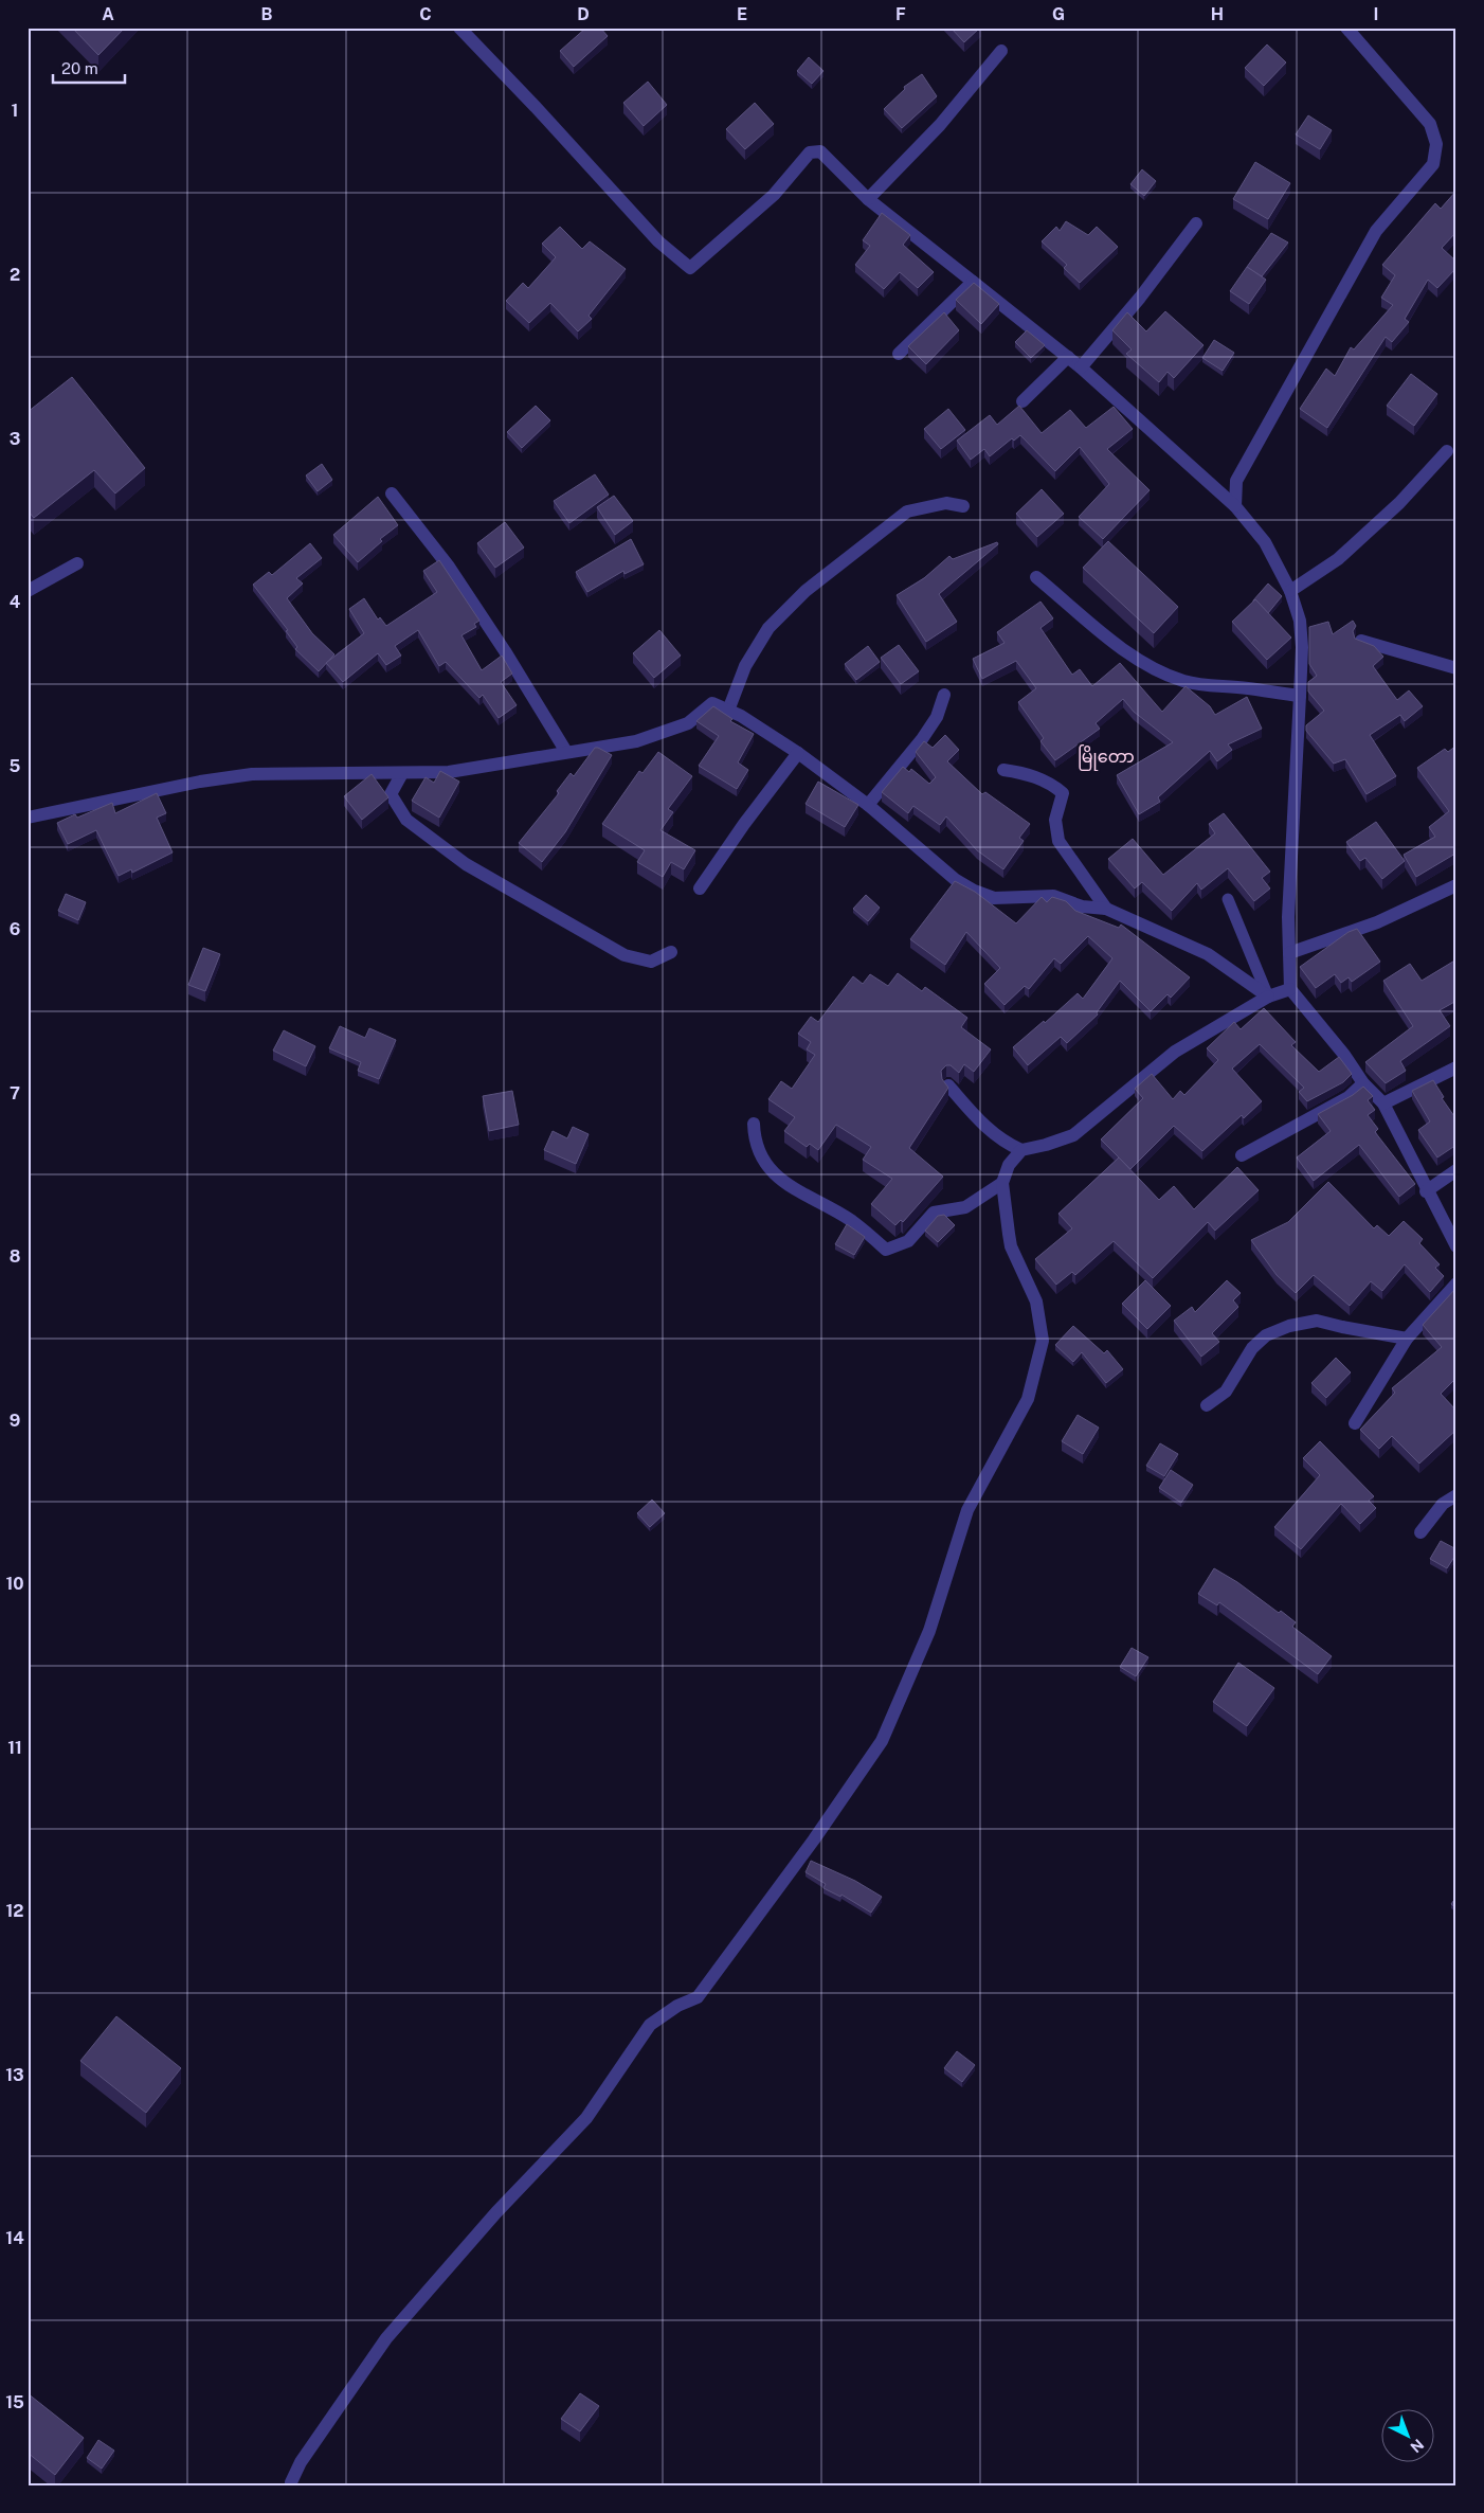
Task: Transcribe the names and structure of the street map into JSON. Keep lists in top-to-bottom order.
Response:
{
  "districts": ["မြိုတော"],
  "scale_bar": "20 m",
  "north": "bottom right",
  "grid": {
    "columns": [
      "A",
      "B",
      "C",
      "D",
      "E",
      "F",
      "G",
      "H",
      "I"
    ],
    "rows": [
      "1",
      "2",
      "3",
      "4",
      "5",
      "6",
      "7",
      "8",
      "9",
      "10",
      "11",
      "12",
      "13",
      "14",
      "15"
    ]
  }
}
